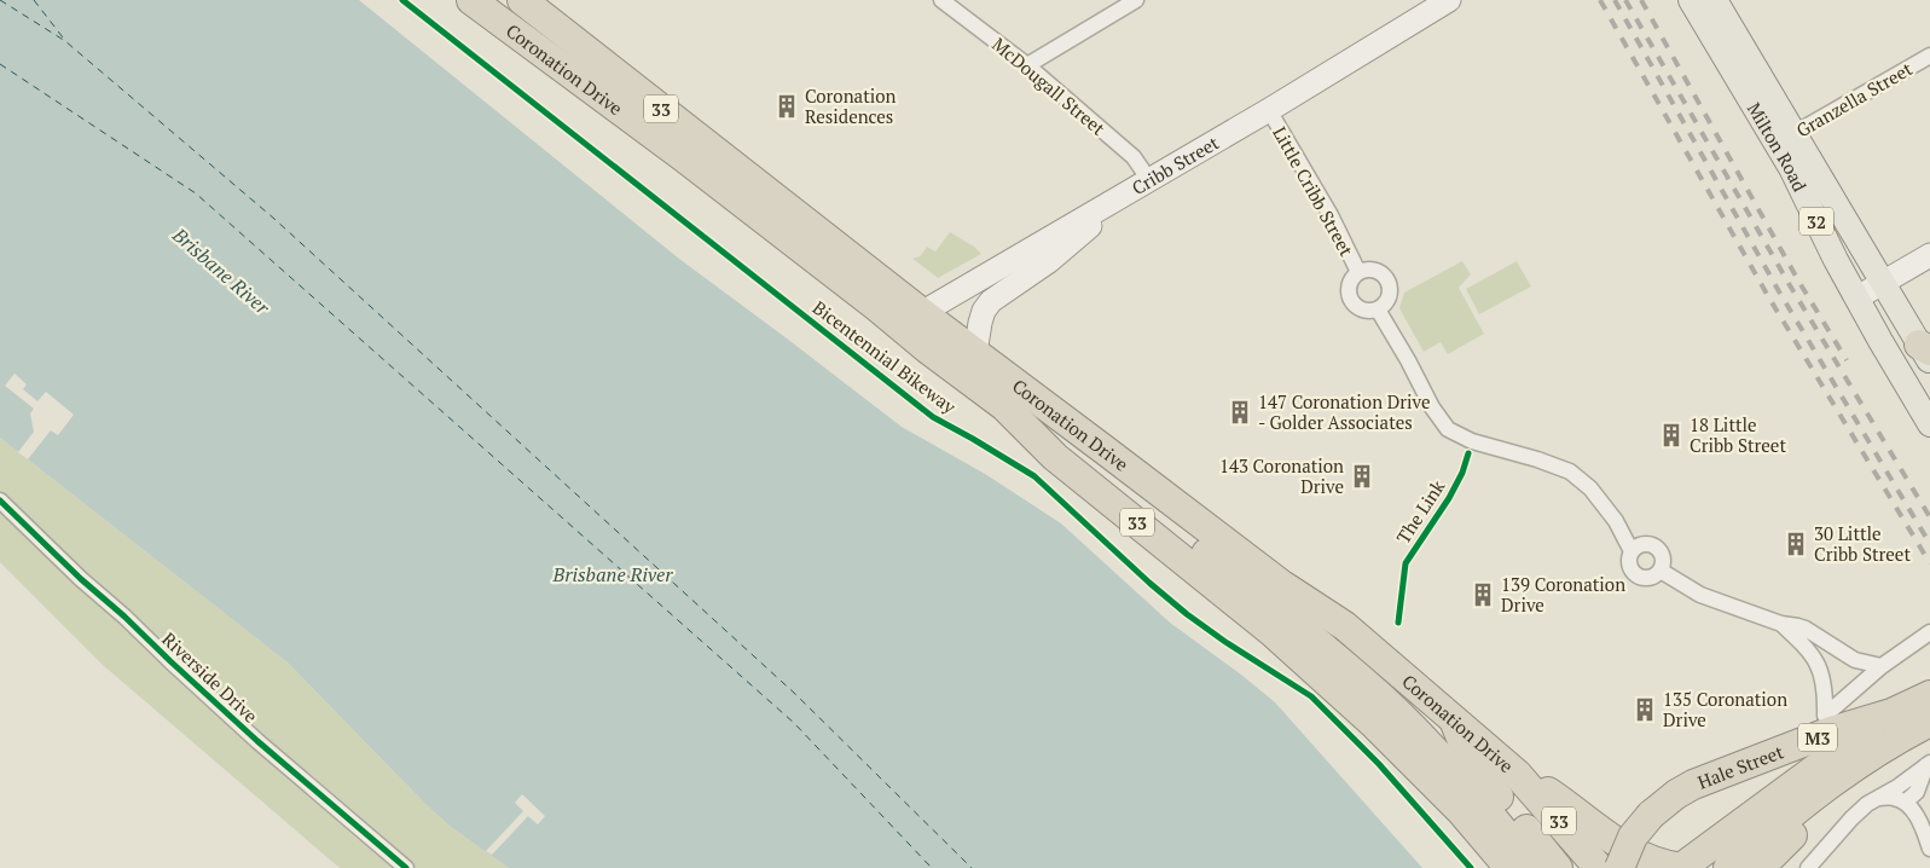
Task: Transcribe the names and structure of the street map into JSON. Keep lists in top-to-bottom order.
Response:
{
  "streets": {
    "highway": [
      "Coronation Drive",
      "33",
      "M3",
      "Hale Street"
    ],
    "main road": ["Milton Road", "32"],
    "street": [
      "McDougall Street",
      "Granzella Street",
      "Cribb Street",
      "Little Cribb Street",
      "Riverside Drive"
    ],
    "cycle path": ["Bicentennial Bikeway", "The Link"]
  },
  "crossings": [
    ["Coronation Drive", "Cribb Street"],
    ["McDougall Street", "Cribb Street"],
    ["Granzella Street", "Milton Road"],
    ["Cribb Street", "Little Cribb Street"]
  ],
  "water": ["Brisbane River"],
  "places": {
    "building": [
      "Coronation Residences",
      "147 Coronation Drive - Golder Associates",
      "18 Little Cribb Street",
      "143 Coronation Drive",
      "30 Little Cribb Street",
      "139 Coronation Drive",
      "135 Coronation Drive"
    ]
  }
}
